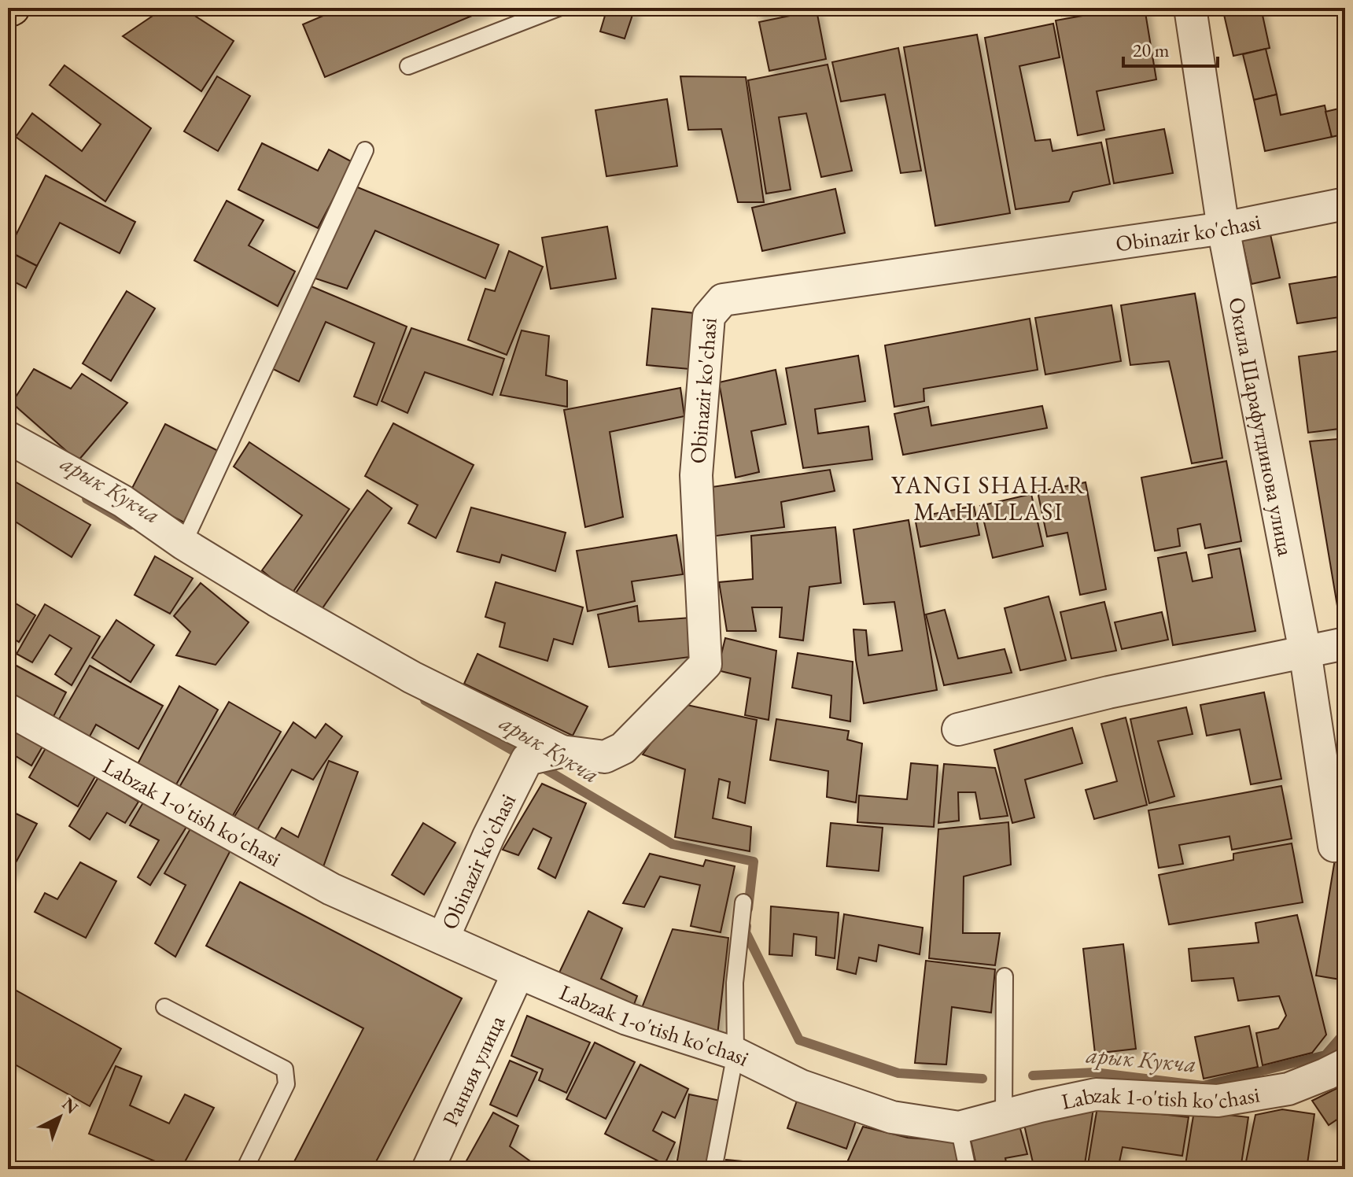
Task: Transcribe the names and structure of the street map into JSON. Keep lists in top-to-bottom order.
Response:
{
  "streets": {
    "street": [
      "Obinazir ko'chasi",
      "Окила Шарафутдинова улица",
      "Labzak 1-o'tish ko'chasi",
      "Ранняя улица"
    ]
  },
  "crossings": [
    ["Obinazir ko'chasi", "Окила Шарафутдинова улица"],
    ["Obinazir ko'chasi", "Labzak 1-o'tish ko'chasi"],
    ["Labzak 1-o'tish ko'chasi", "Ранняя улица"]
  ],
  "districts": ["YANGI SHAHAR MAHALLASI"],
  "water": ["арык Кукча"],
  "scale_bar": "20 m",
  "north": "top right"
}
